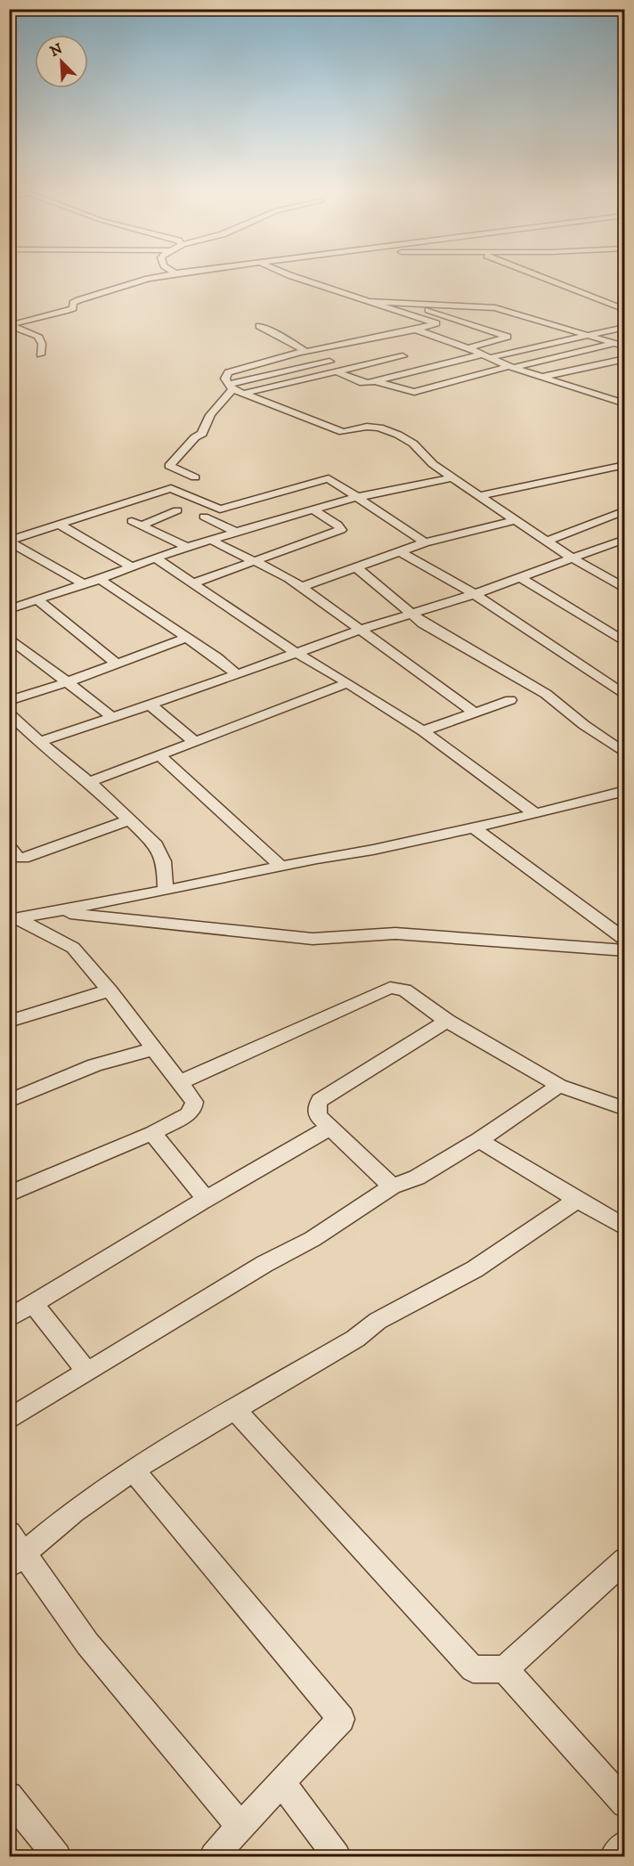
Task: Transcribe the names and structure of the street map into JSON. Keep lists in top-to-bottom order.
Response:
{
  "north": "top left"
}
